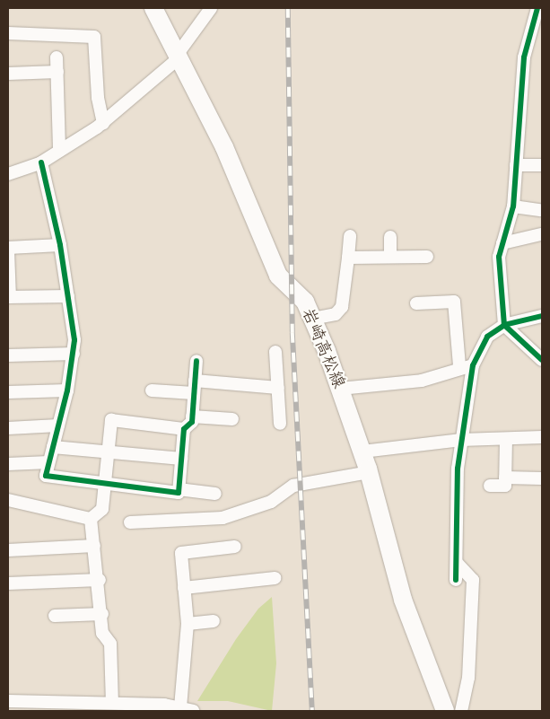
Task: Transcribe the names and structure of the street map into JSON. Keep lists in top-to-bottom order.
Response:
{
  "streets": {
    "main road": ["岩崎高松線"]
  }
}
